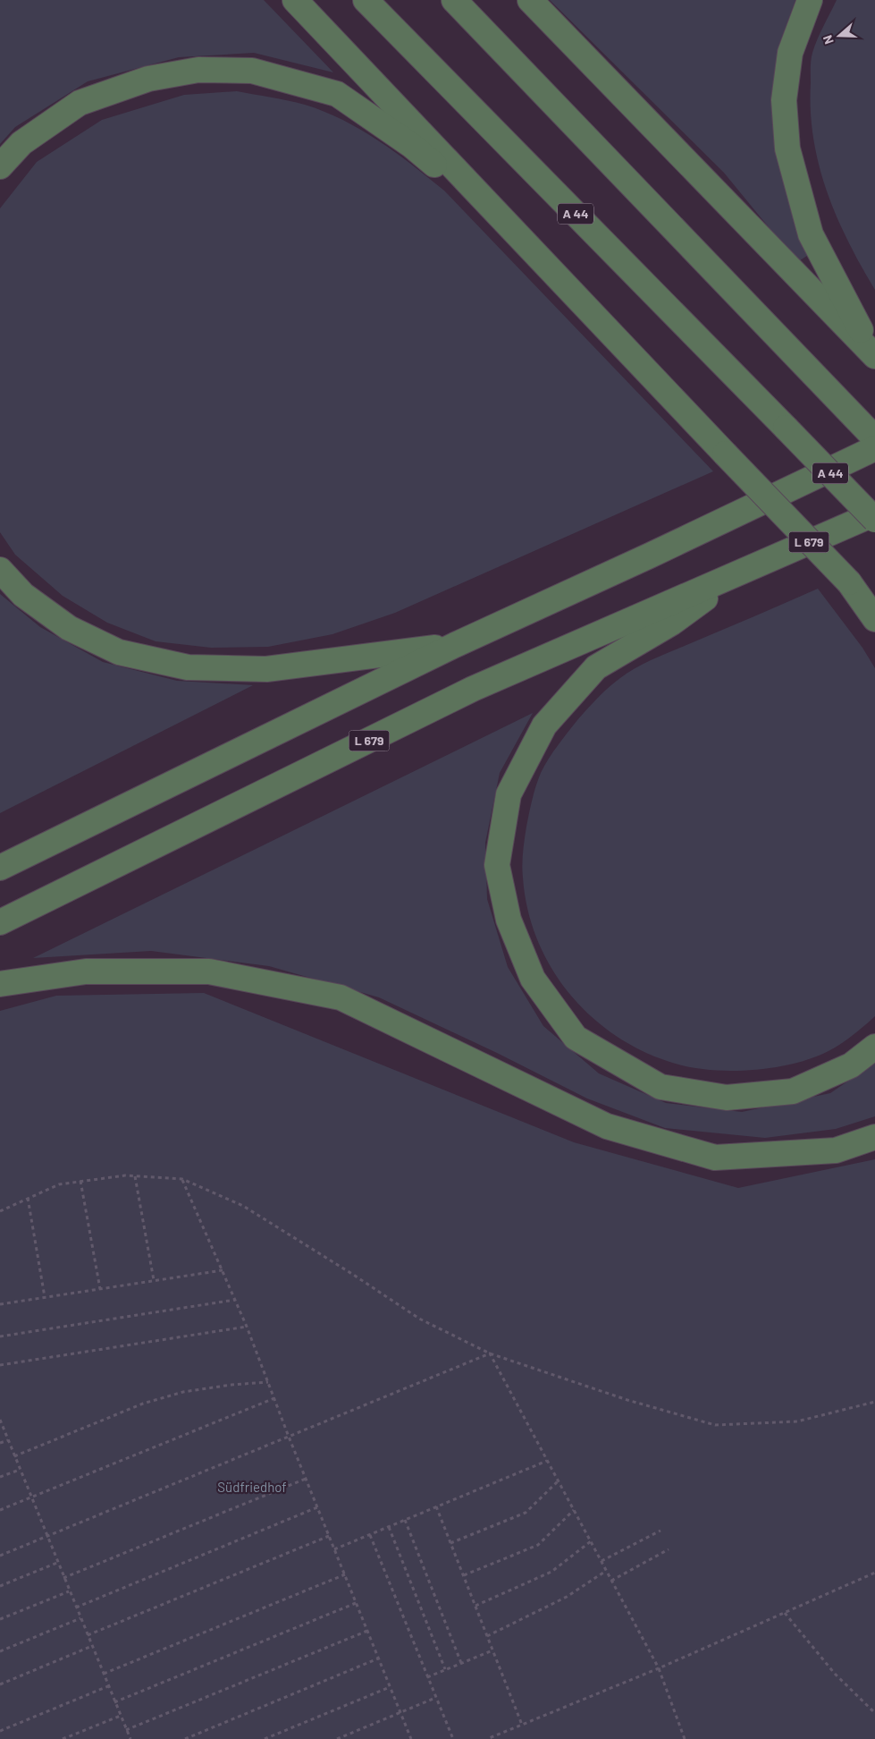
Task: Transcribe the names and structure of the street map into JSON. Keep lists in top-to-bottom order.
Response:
{
  "streets": {
    "highway": ["A 44", "L 679"]
  },
  "parks": ["Südfriedhof"],
  "north": "left"
}
